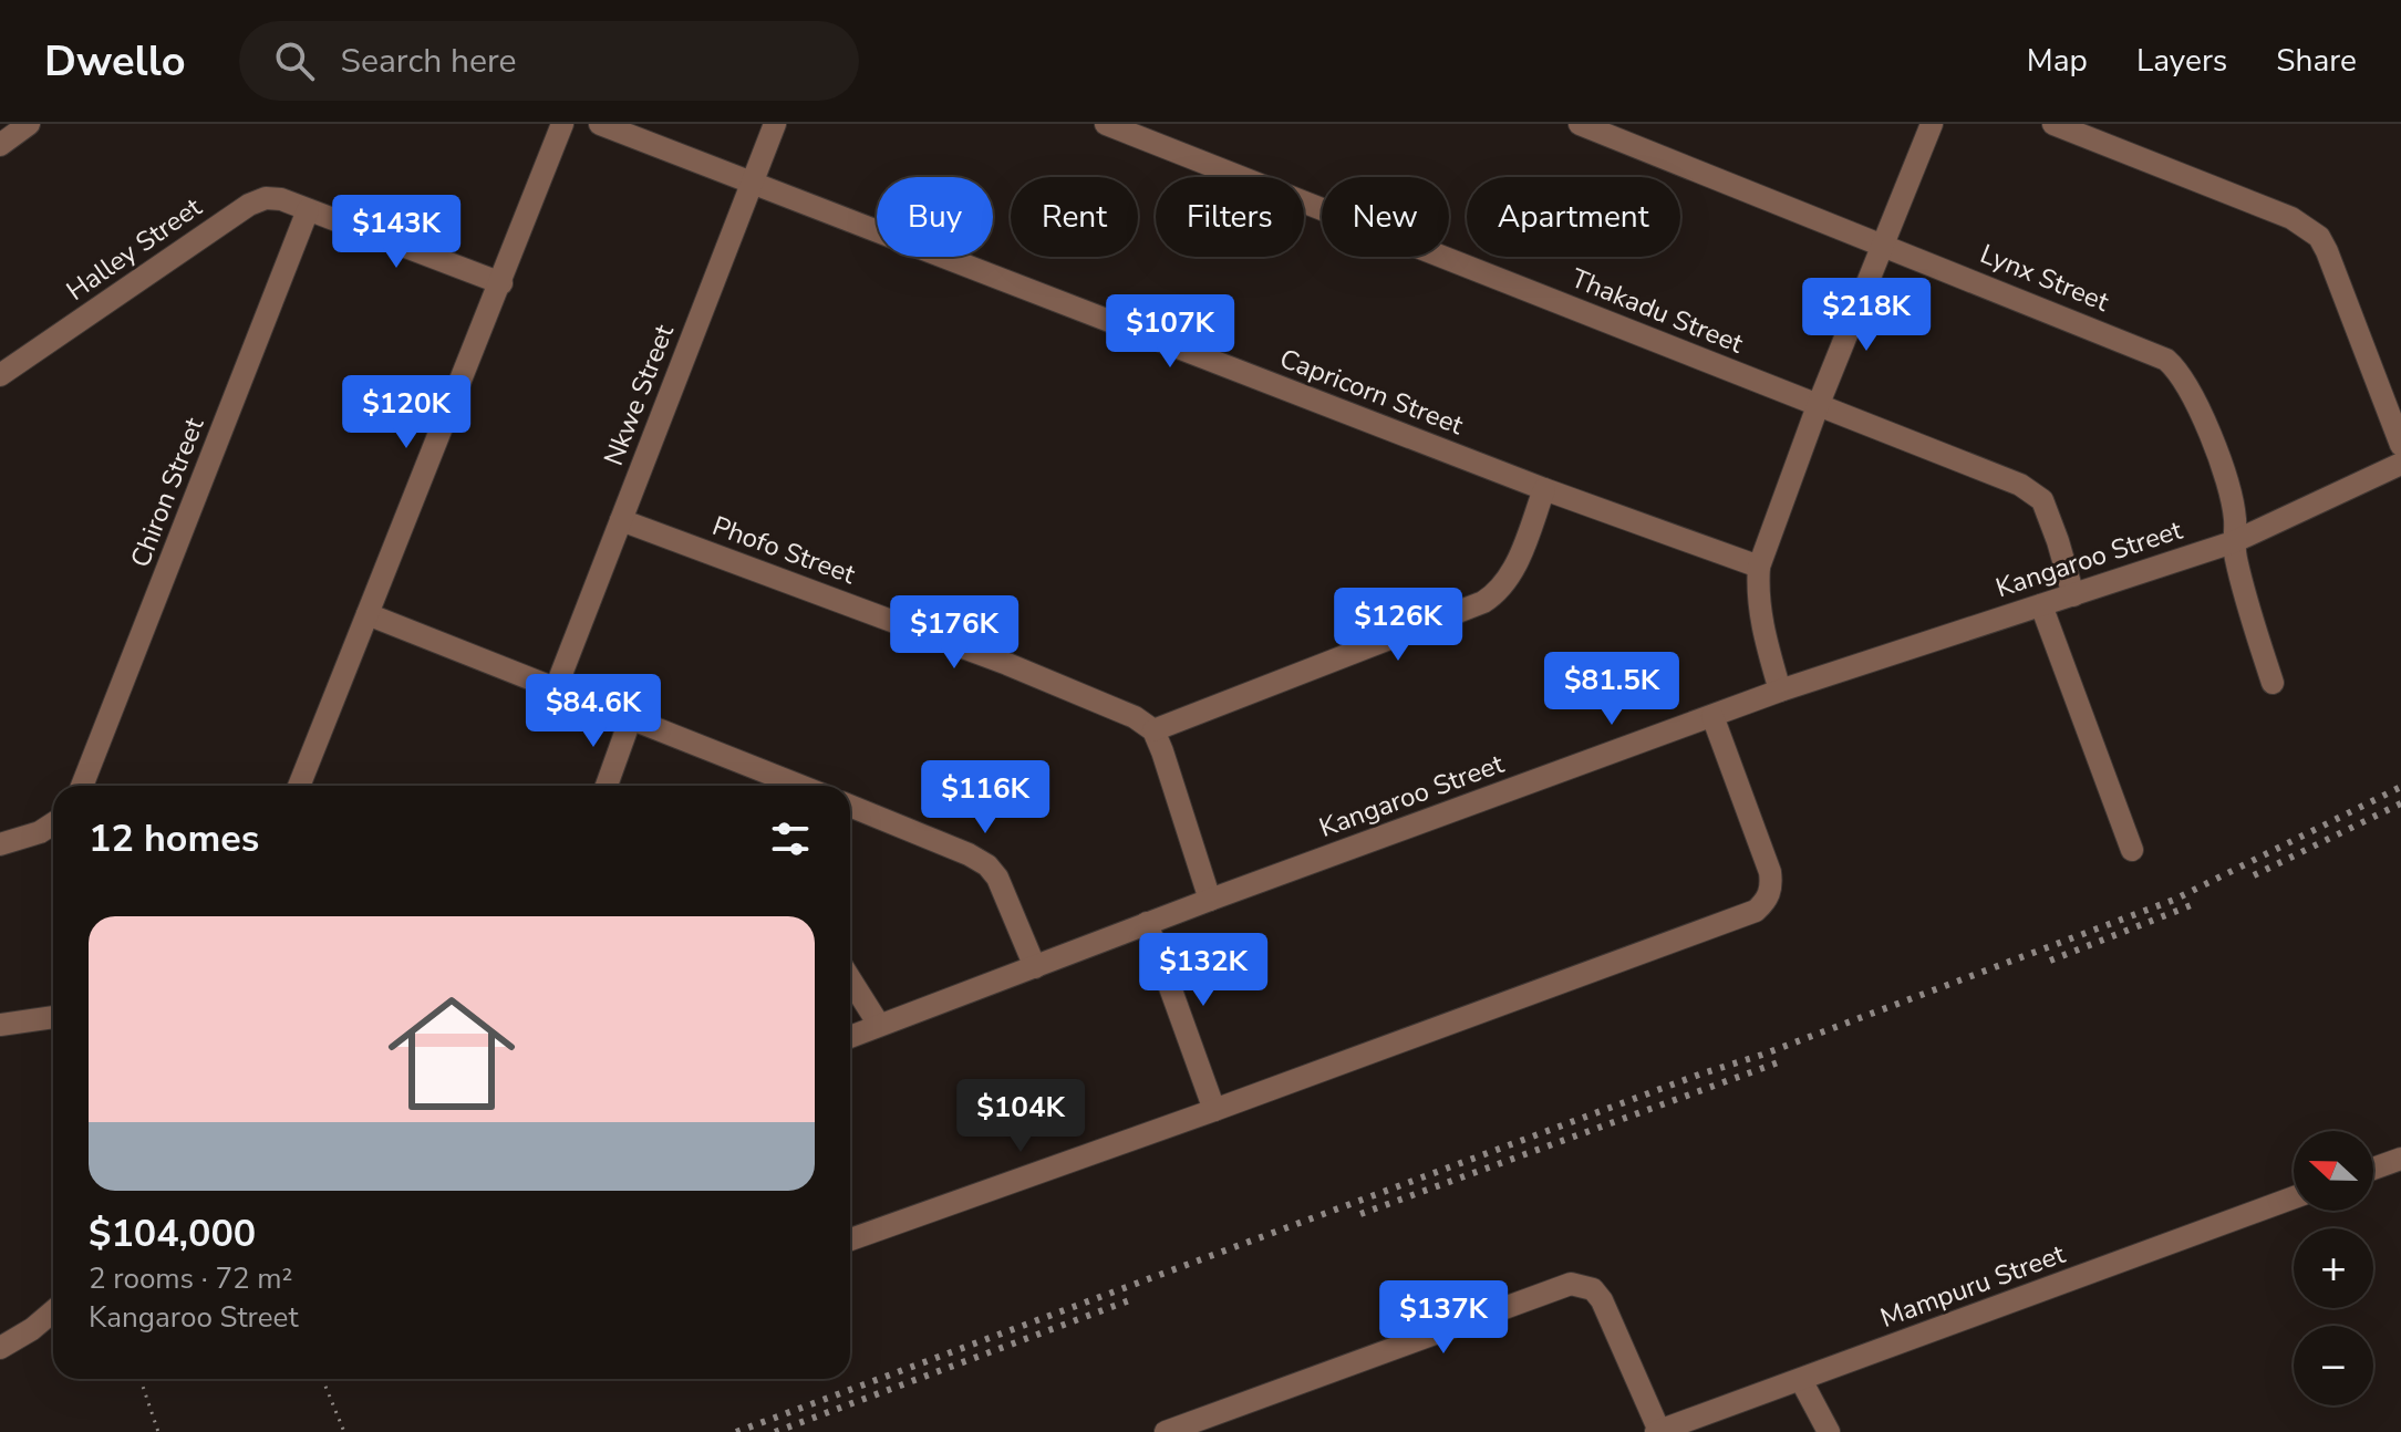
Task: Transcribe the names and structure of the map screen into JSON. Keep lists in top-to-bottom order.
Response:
{
  "streets": {
    "street": [
      "Halley Street",
      "Lynx Street",
      "Thakadu Street",
      "Capricorn Street",
      "Nkwe Street",
      "Chiron Street",
      "Phofo Street",
      "Kangaroo Street",
      "Mampuru Street"
    ]
  },
  "crossings": [
    ["Halley Street", "Chiron Street"],
    ["Lynx Street", "Kangaroo Street"],
    ["Thakadu Street", "Kangaroo Street"],
    ["Capricorn Street", "Nkwe Street"],
    ["Nkwe Street", "Phofo Street"]
  ],
  "north": "left",
  "page": {
    "header": "Dwello",
    "search": "Search here",
    "nav": ["Map", "Layers", "Share"],
    "chip": [
      "Buy",
      "Rent",
      "Filters",
      "New",
      "Apartment"
    ],
    "price": [
      "$143K",
      "$218K",
      "$107K",
      "$120K",
      "$126K",
      "$176K",
      "$81.5K",
      "$84.6K",
      "$116K",
      "$132K",
      "$104K",
      "$137K"
    ],
    "heading": "12 homes",
    "list": [
      {
        "name": "$104,000",
        "note": "2 rooms · 72 m² · Kangaroo Street"
      }
    ],
    "map_buttons": ["+", "−"]
  }
}
